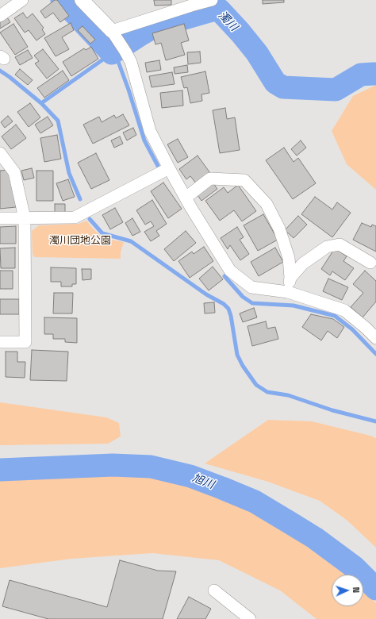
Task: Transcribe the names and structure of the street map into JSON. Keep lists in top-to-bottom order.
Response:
{
  "water": ["濁川", "旭川"],
  "parks": ["濁川団地公園"],
  "north": "right"
}
